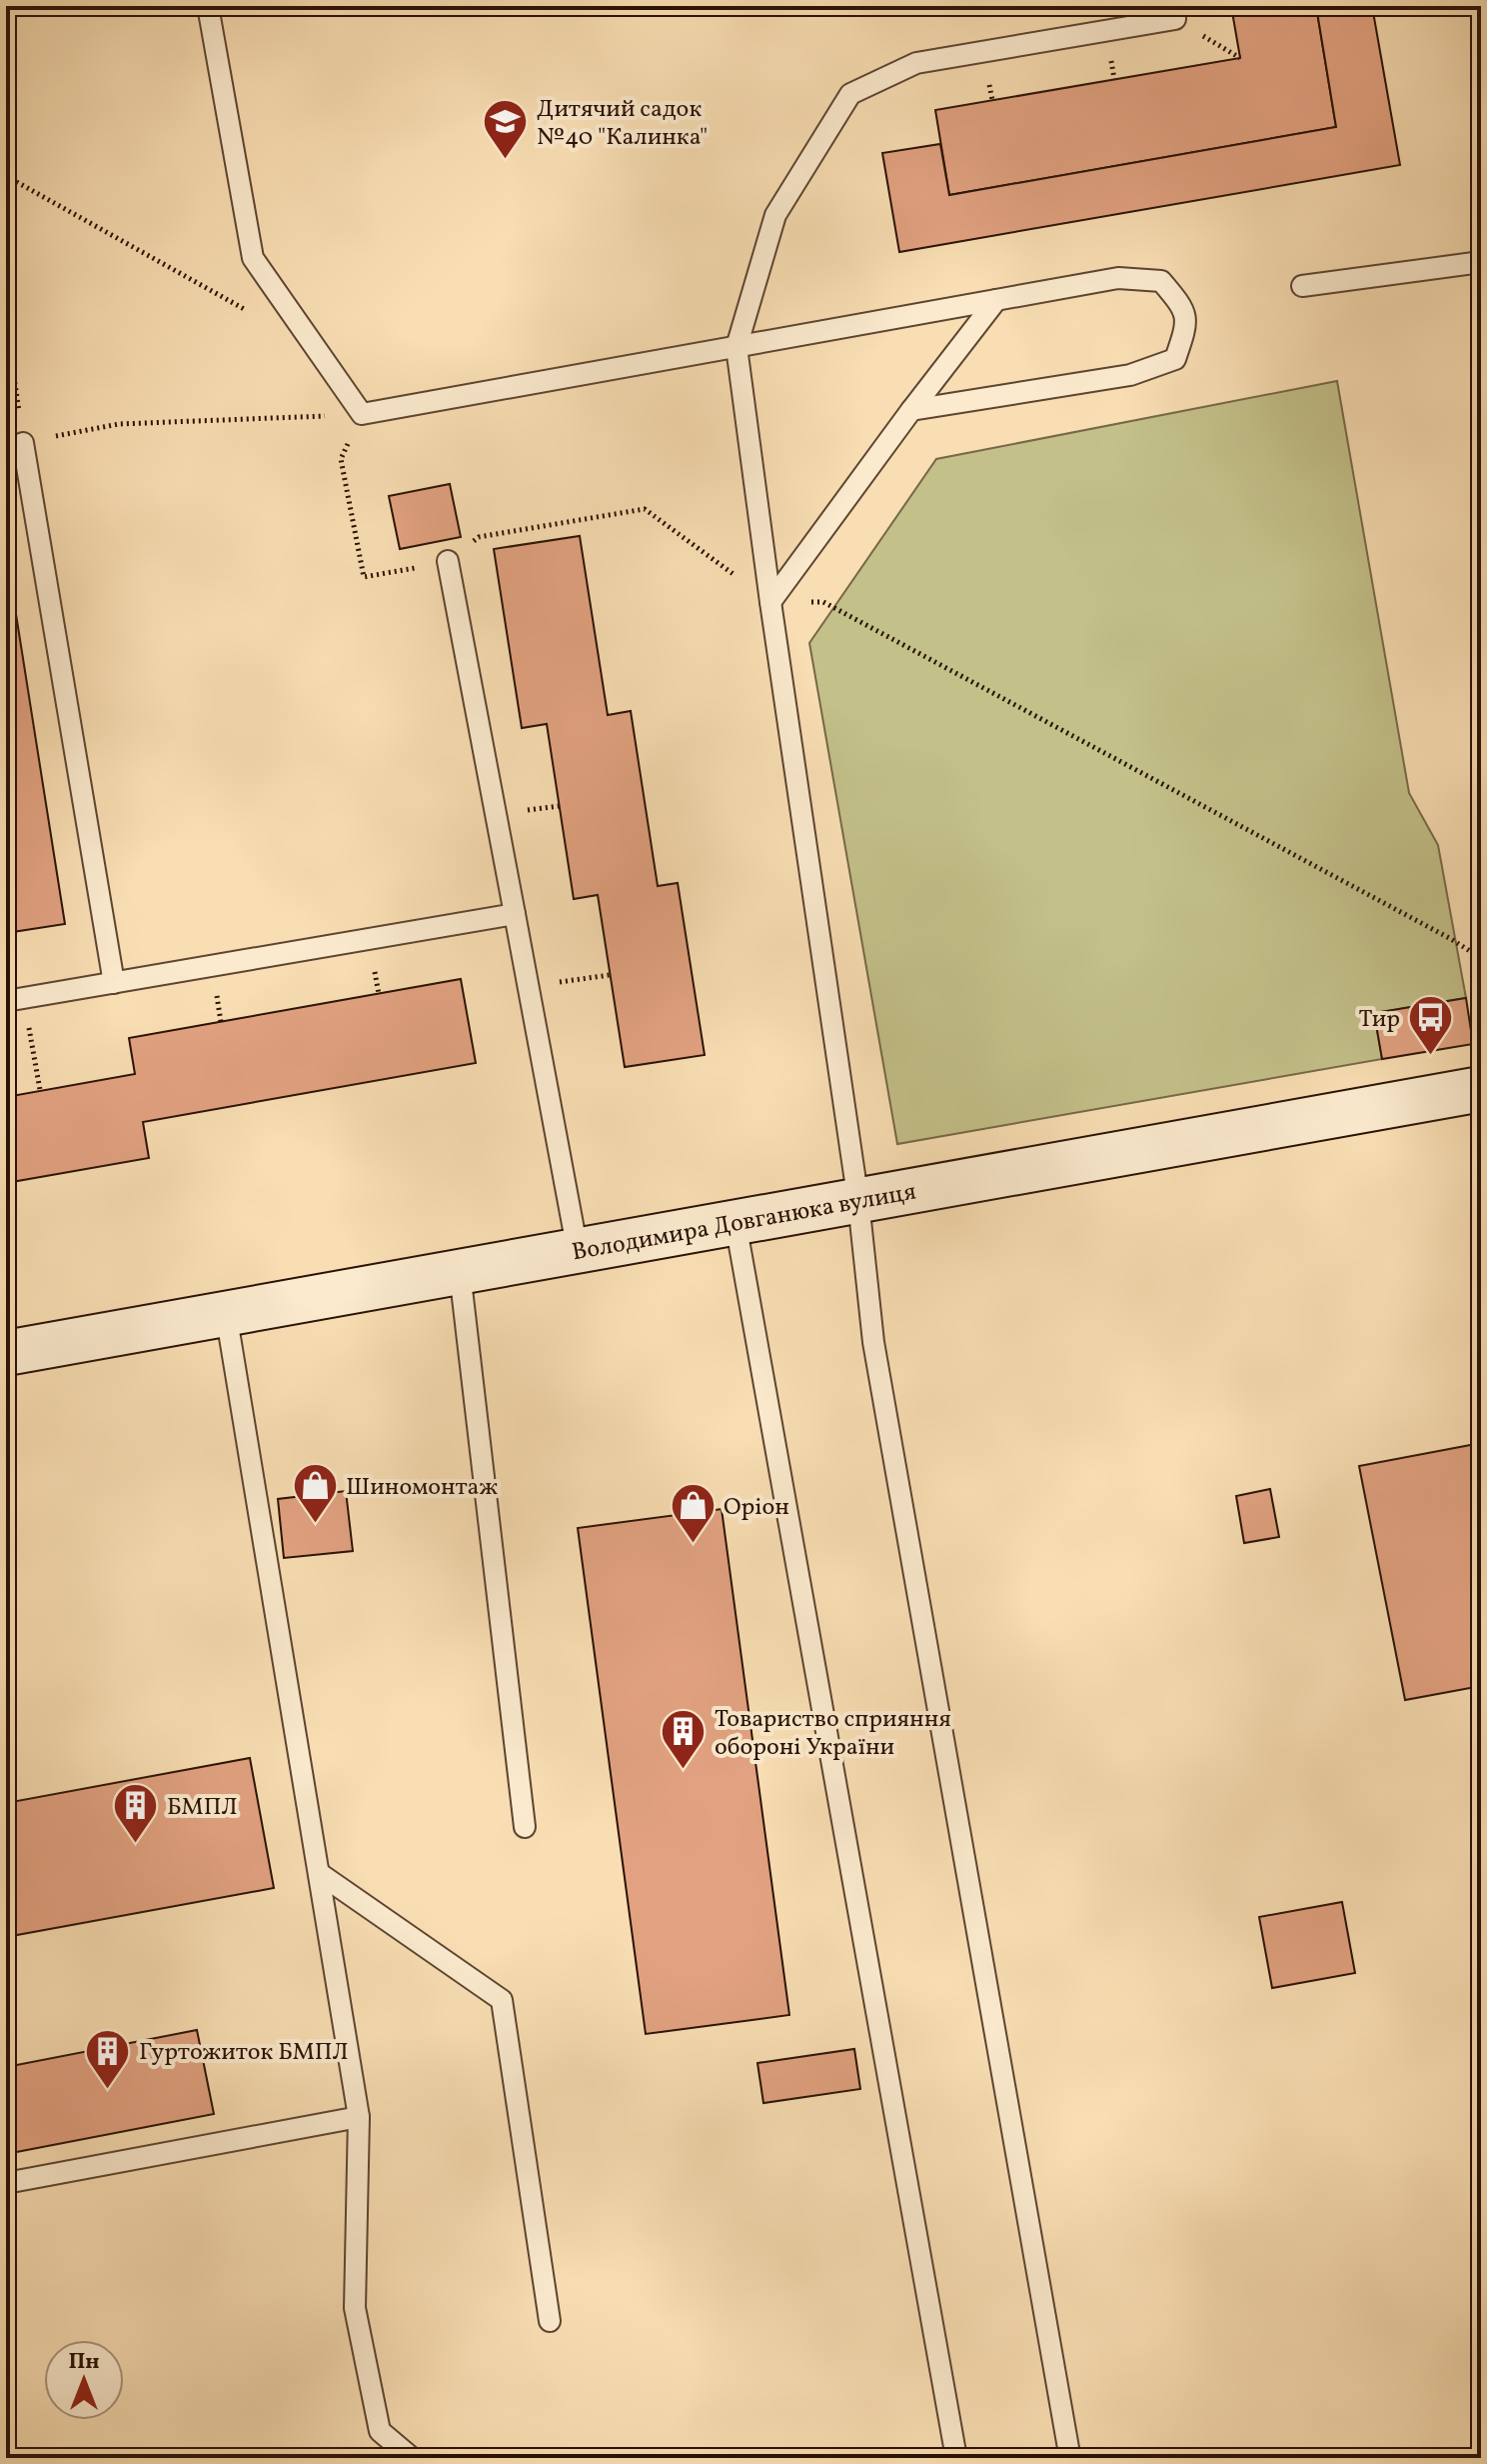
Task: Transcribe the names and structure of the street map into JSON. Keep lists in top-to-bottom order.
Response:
{
  "streets": {
    "main road": ["Володимира Довганюка вулиця"]
  },
  "places": {
    "school or university": ["Дитячий садок №40 \"Калинка\""],
    "bus stop": ["Тир"],
    "shop": ["Шиномонтаж", "Оріон"],
    "building": ["Товариство сприяння обороні України", "БМПЛ", "Гуртожиток БМПЛ"]
  },
  "north": "top"
}
